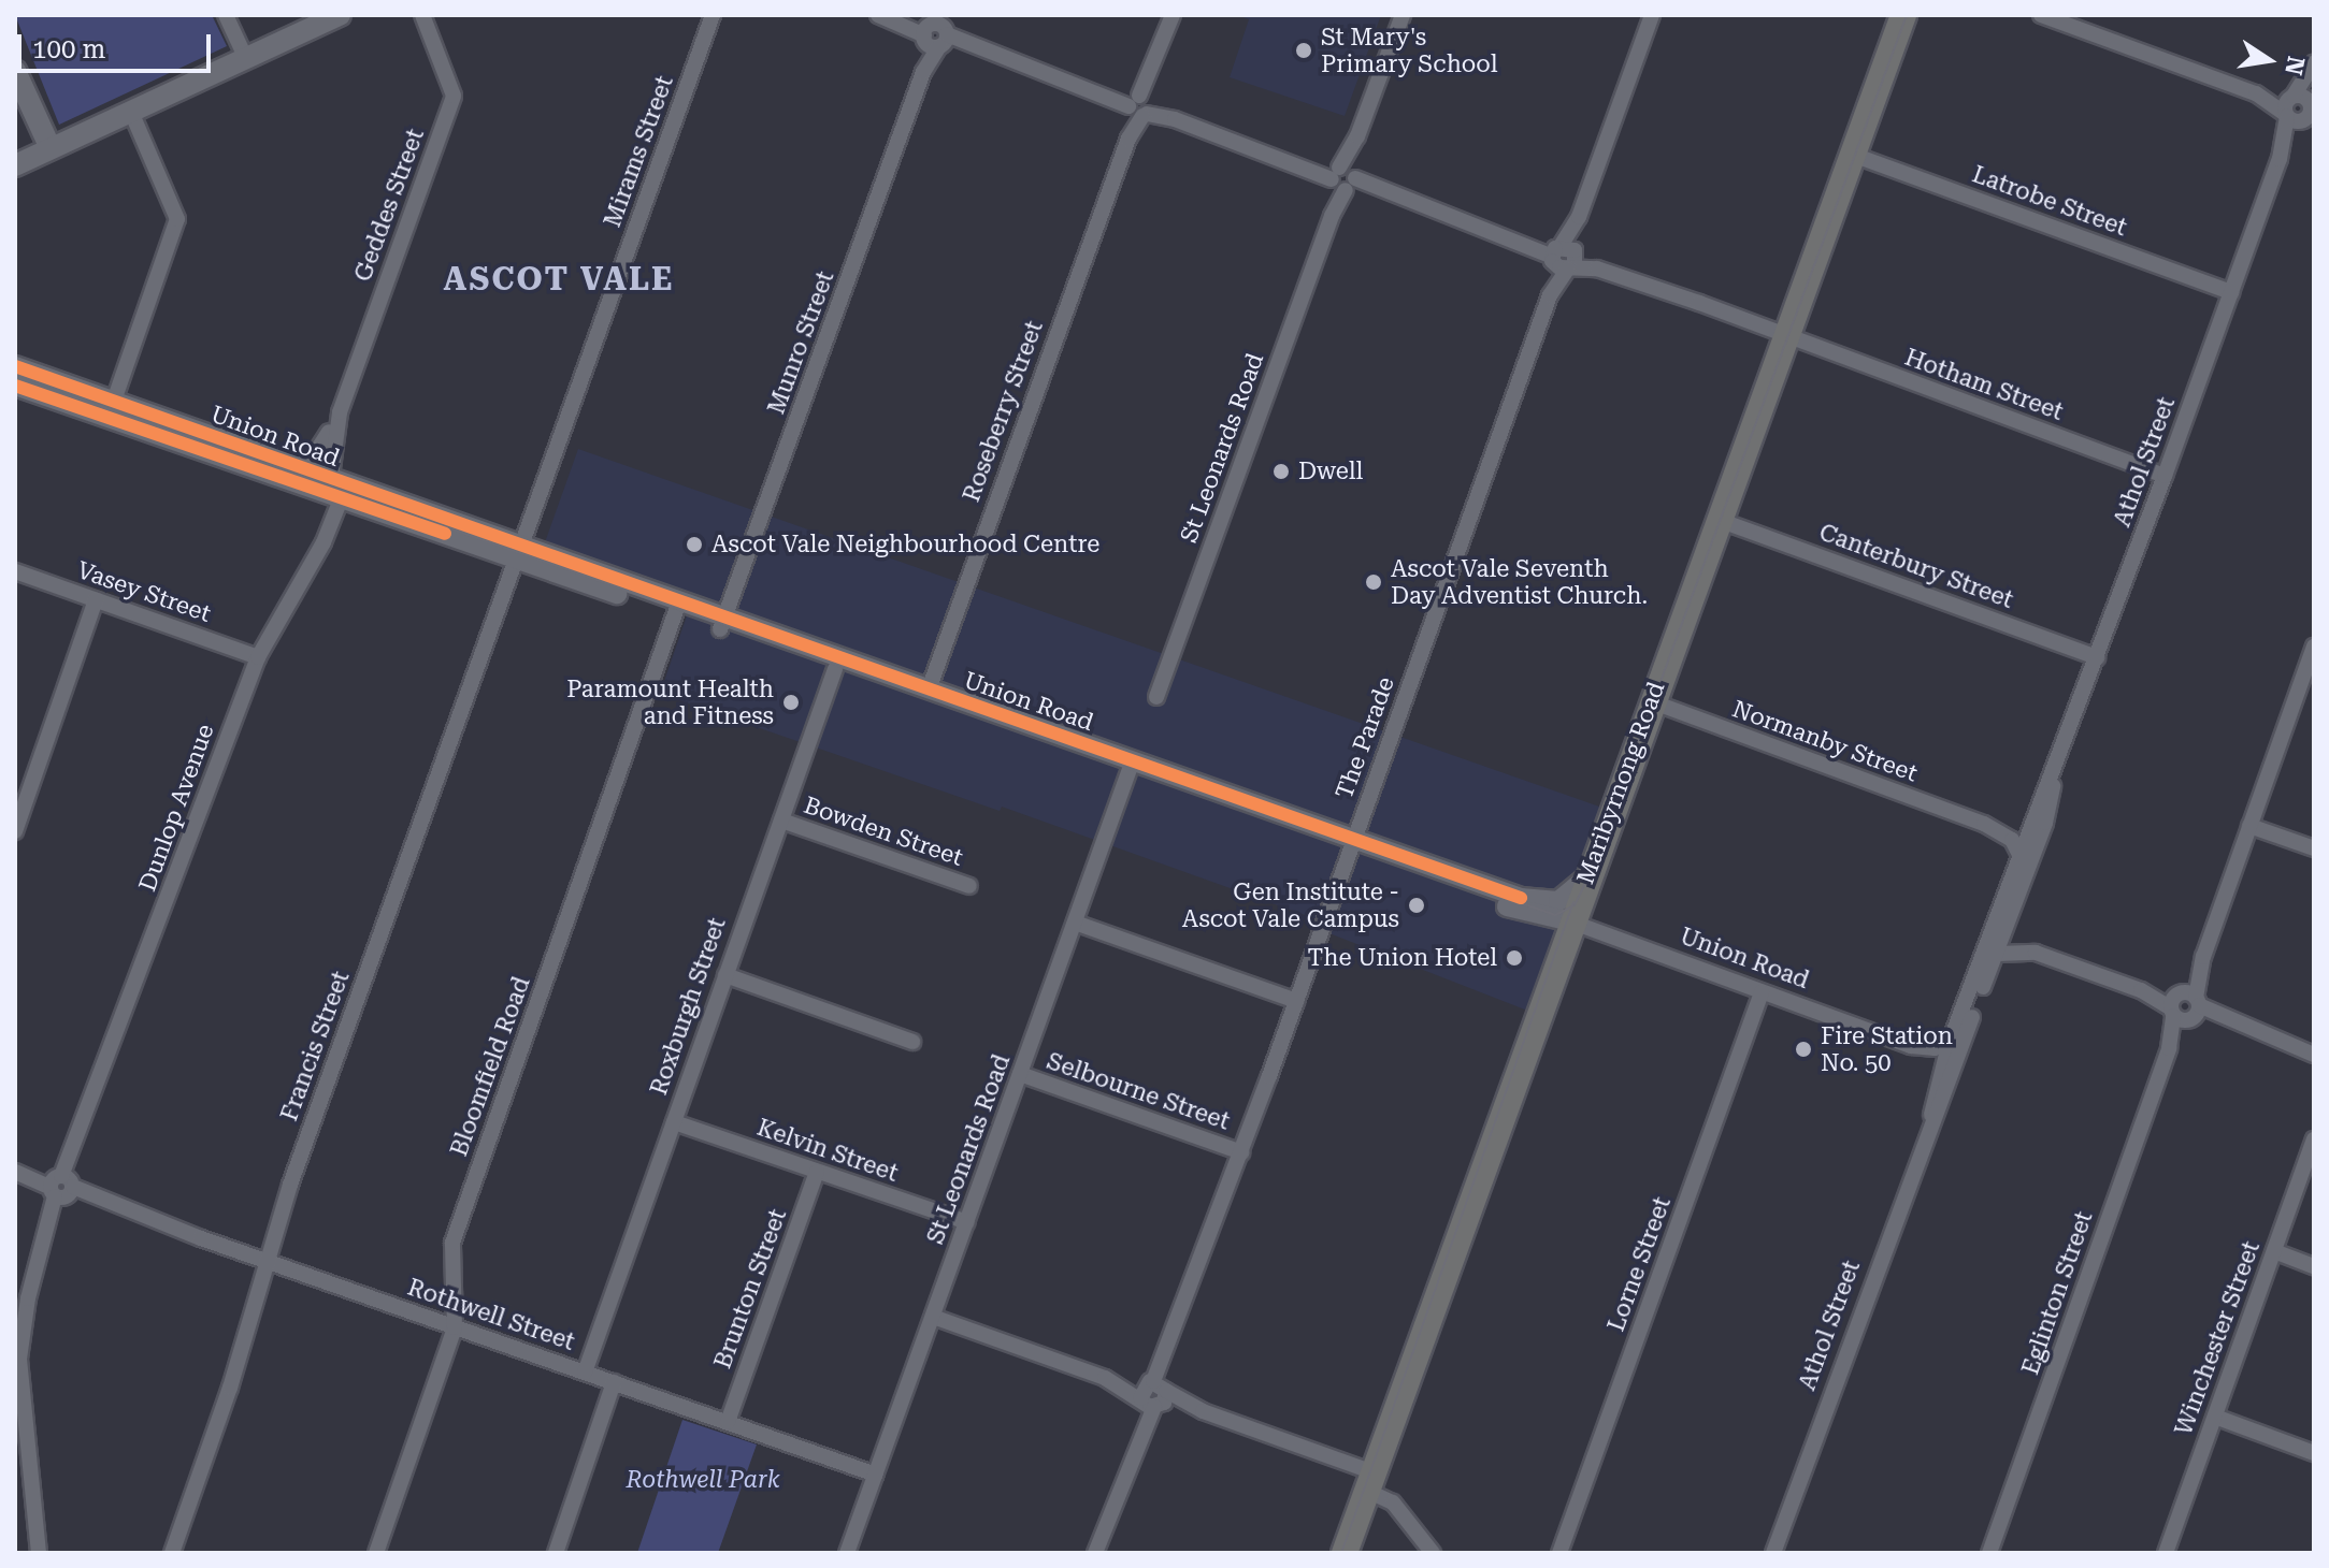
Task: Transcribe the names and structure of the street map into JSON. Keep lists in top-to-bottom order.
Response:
{
  "streets": {
    "main road": ["Maribyrnong Road"],
    "street": [
      "Mirams Street",
      "Latrobe Street",
      "Geddes Street",
      "Munro Street",
      "Hotham Street",
      "Roseberry Street",
      "Union Road",
      "St Leonards Road",
      "Athol Street",
      "Canterbury Street",
      "Vasey Street",
      "The Parade",
      "Normanby Street",
      "Dunlop Avenue",
      "Bowden Street",
      "Roxburgh Street",
      "Francis Street",
      "Bloomfield Road",
      "Selbourne Street",
      "Kelvin Street",
      "Lorne Street",
      "Brunton Street",
      "Eglinton Street",
      "Rothwell Street",
      "Winchester Street"
    ]
  },
  "crossings": [
    ["Mirams Street", "Union Road"],
    ["Mirams Street", "Francis Street"],
    ["Latrobe Street", "Athol Street"],
    ["Latrobe Street", "Maribyrnong Road"],
    ["Geddes Street", "Union Road"],
    ["Geddes Street", "Dunlop Avenue"],
    ["Munro Street", "Union Road"],
    ["Hotham Street", "Athol Street"],
    ["Hotham Street", "The Parade"],
    ["Hotham Street", "Maribyrnong Road"],
    ["Roseberry Street", "Union Road"],
    ["Union Road", "St Leonards Road"],
    ["Union Road", "Athol Street"],
    ["Union Road", "The Parade"],
    ["Union Road", "Maribyrnong Road"],
    ["Union Road", "Dunlop Avenue"],
    ["Union Road", "Roxburgh Street"],
    ["Union Road", "Francis Street"],
    ["Union Road", "Bloomfield Road"],
    ["Union Road", "Lorne Street"],
    ["St Leonards Road", "Selbourne Street"],
    ["St Leonards Road", "Kelvin Street"],
    ["St Leonards Road", "Rothwell Street"],
    ["Athol Street", "Canterbury Street"],
    ["Athol Street", "Normanby Street"],
    ["Canterbury Street", "Maribyrnong Road"],
    ["Vasey Street", "Dunlop Avenue"],
    ["The Parade", "Selbourne Street"],
    ["Normanby Street", "Maribyrnong Road"],
    ["Dunlop Avenue", "Rothwell Street"],
    ["Bowden Street", "Roxburgh Street"],
    ["Roxburgh Street", "Kelvin Street"],
    ["Roxburgh Street", "Rothwell Street"],
    ["Francis Street", "Rothwell Street"],
    ["Bloomfield Road", "Rothwell Street"],
    ["Kelvin Street", "Brunton Street"],
    ["Brunton Street", "Rothwell Street"]
  ],
  "districts": ["ASCOT VALE"],
  "parks": ["Rothwell Park"],
  "places": [
    "St Mary's Primary School",
    "Dwell",
    "Ascot Vale Neighbourhood Centre",
    "Ascot Vale Seventh Day Adventist Church.",
    "Paramount Health and Fitness",
    "Gen Institute - Ascot Vale Campus",
    "The Union Hotel",
    "Fire Station No. 50"
  ],
  "scale_bar": "100 m",
  "north": "right"
}
